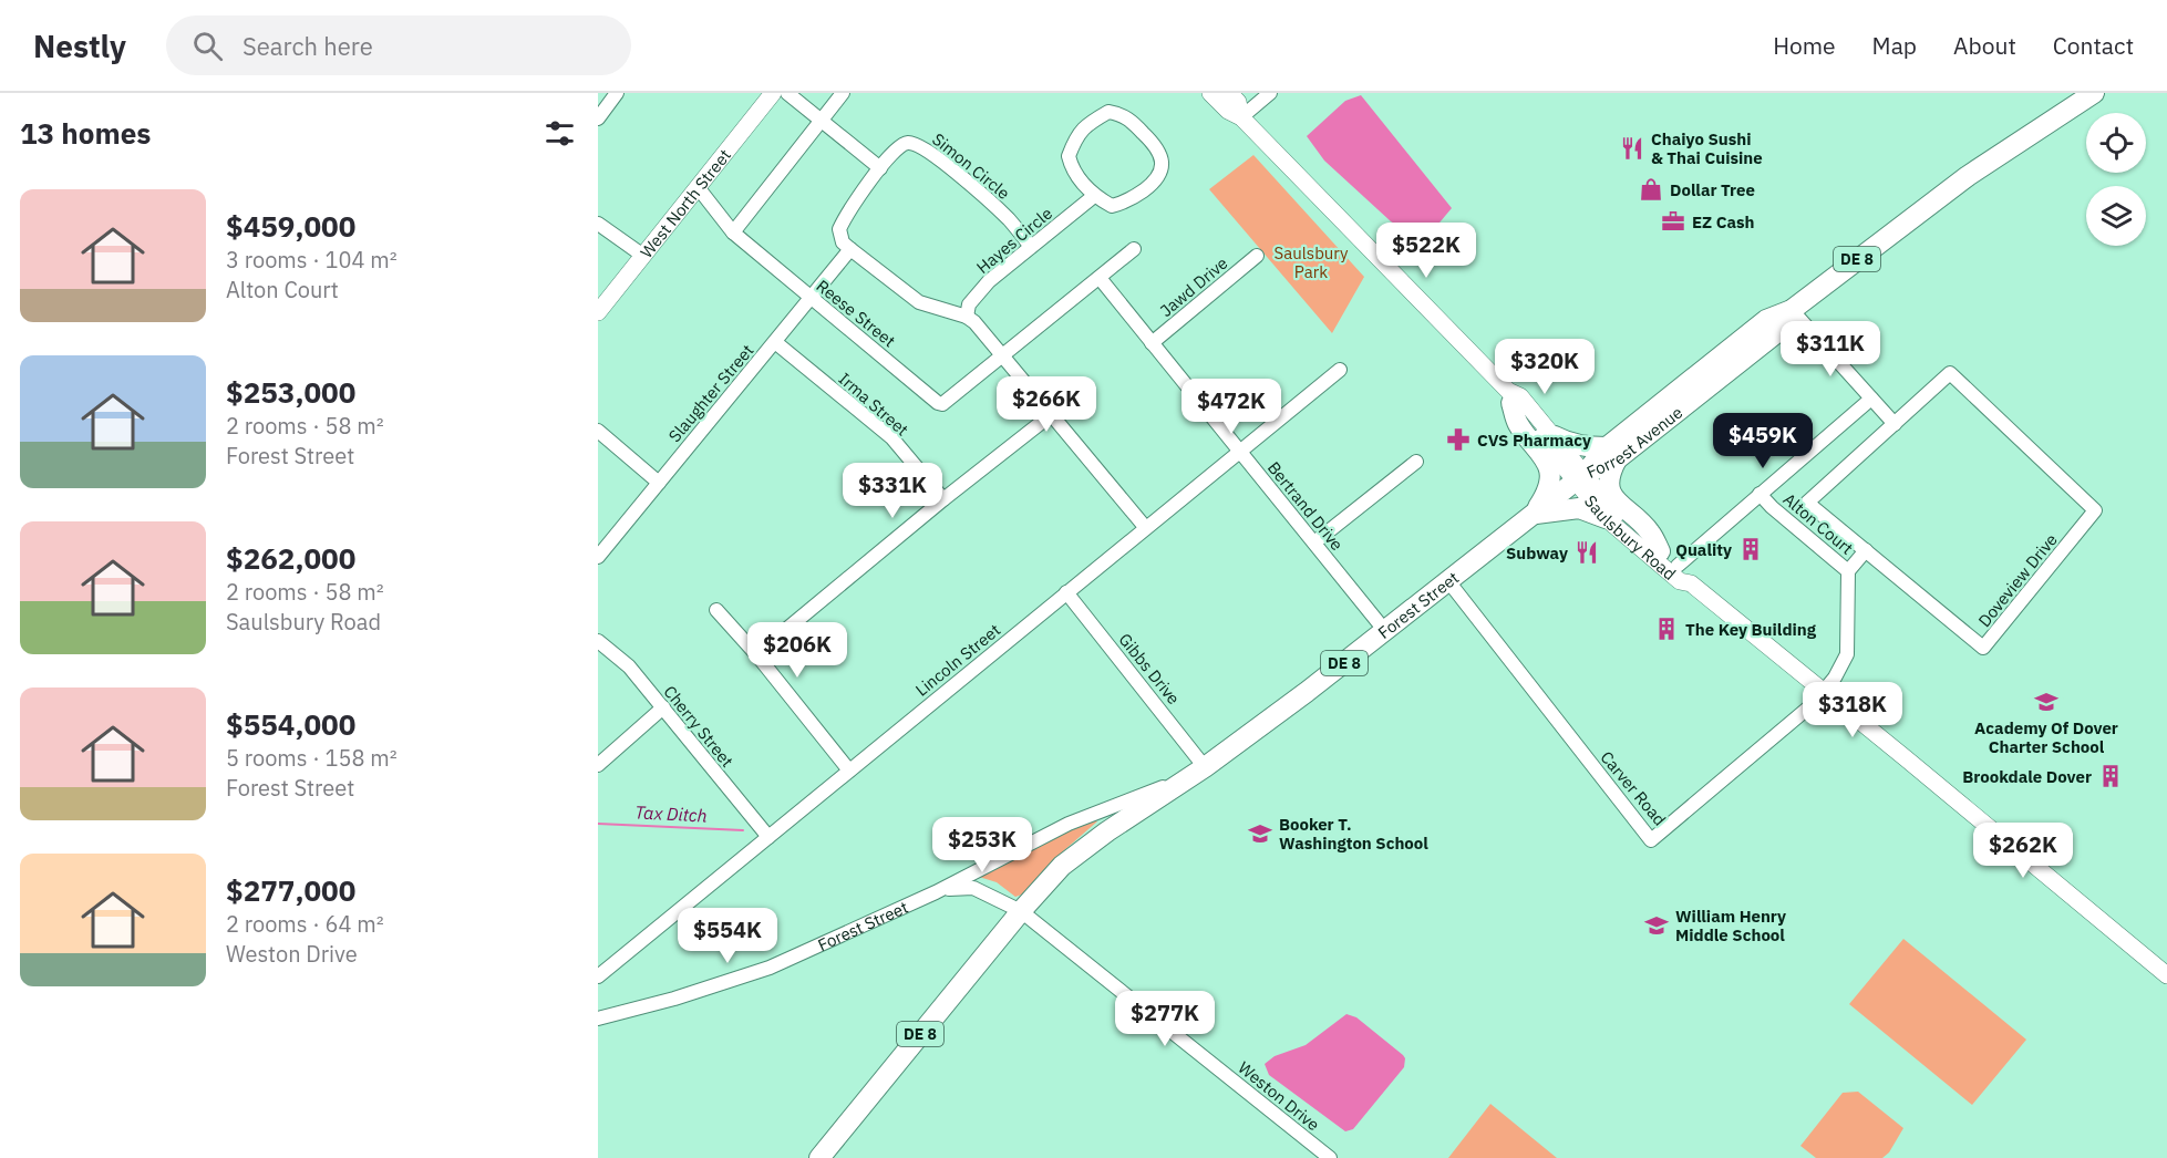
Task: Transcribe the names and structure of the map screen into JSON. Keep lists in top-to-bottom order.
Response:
{
  "streets": {
    "highway": ["DE 8", "Forrest Avenue", "Forest Street"],
    "main road": ["West North Street", "Saulsbury Road"],
    "street": [
      "Simon Circle",
      "Hayes Circle",
      "Jawd Drive",
      "Reese Street",
      "Slaughter Street",
      "Irma Street",
      "Bertrand Drive",
      "Alton Court",
      "Doveview Drive",
      "Lincoln Street",
      "Gibbs Drive",
      "Cherry Street",
      "Carver Road",
      "Weston Drive"
    ]
  },
  "crossings": [
    ["Simon Circle", "Hayes Circle"],
    ["Simon Circle", "Slaughter Street"],
    ["West North Street", "Reese Street"],
    ["DE 8", "Forest Street"],
    ["DE 8", "Weston Drive"],
    ["Jawd Drive", "Bertrand Drive"],
    ["Reese Street", "Slaughter Street"],
    ["Reese Street", "Bertrand Drive"],
    ["Slaughter Street", "Irma Street"],
    ["Forrest Avenue", "Saulsbury Road"],
    ["Forrest Avenue", "Forest Street"],
    ["Bertrand Drive", "Forest Street"],
    ["Bertrand Drive", "Lincoln Street"],
    ["Alton Court", "Saulsbury Road"],
    ["Alton Court", "Carver Road"],
    ["Saulsbury Road", "Forest Street"],
    ["Saulsbury Road", "Carver Road"],
    ["Forest Street", "Gibbs Drive"],
    ["Forest Street", "Carver Road"],
    ["Forest Street", "Weston Drive"],
    ["Lincoln Street", "Gibbs Drive"],
    ["Lincoln Street", "Cherry Street"]
  ],
  "water": ["Tax Ditch"],
  "parks": ["Saulsbury Park"],
  "places": {
    "restaurant": ["Chaiyo Sushi & Thai Cuisine", "Subway"],
    "shop": ["Dollar Tree"],
    "office": ["EZ Cash"],
    "pharmacy": ["CVS Pharmacy"],
    "building": ["Quality", "The Key Building", "Brookdale Dover"],
    "school or university": ["Academy Of Dover Charter School", "Booker T. Washington School", "William Henry Middle School"]
  },
  "page": {
    "header": "Nestly",
    "search": "Search here",
    "nav": [
      "Home",
      "Map",
      "About",
      "Contact"
    ],
    "heading": "13 homes",
    "list": [
      {
        "name": "$459,000",
        "note": "3 rooms · 104 m² · Alton Court"
      },
      {
        "name": "$253,000",
        "note": "2 rooms · 58 m² · Forest Street"
      },
      {
        "name": "$262,000",
        "note": "2 rooms · 58 m² · Saulsbury Road"
      },
      {
        "name": "$554,000",
        "note": "5 rooms · 158 m² · Forest Street"
      },
      {
        "name": "$277,000",
        "note": "2 rooms · 64 m² · Weston Drive"
      }
    ],
    "price": [
      "$522K",
      "$311K",
      "$320K",
      "$266K",
      "$472K",
      "$459K",
      "$331K",
      "$206K",
      "$318K",
      "$253K",
      "$262K",
      "$554K",
      "$277K"
    ]
  }
}
